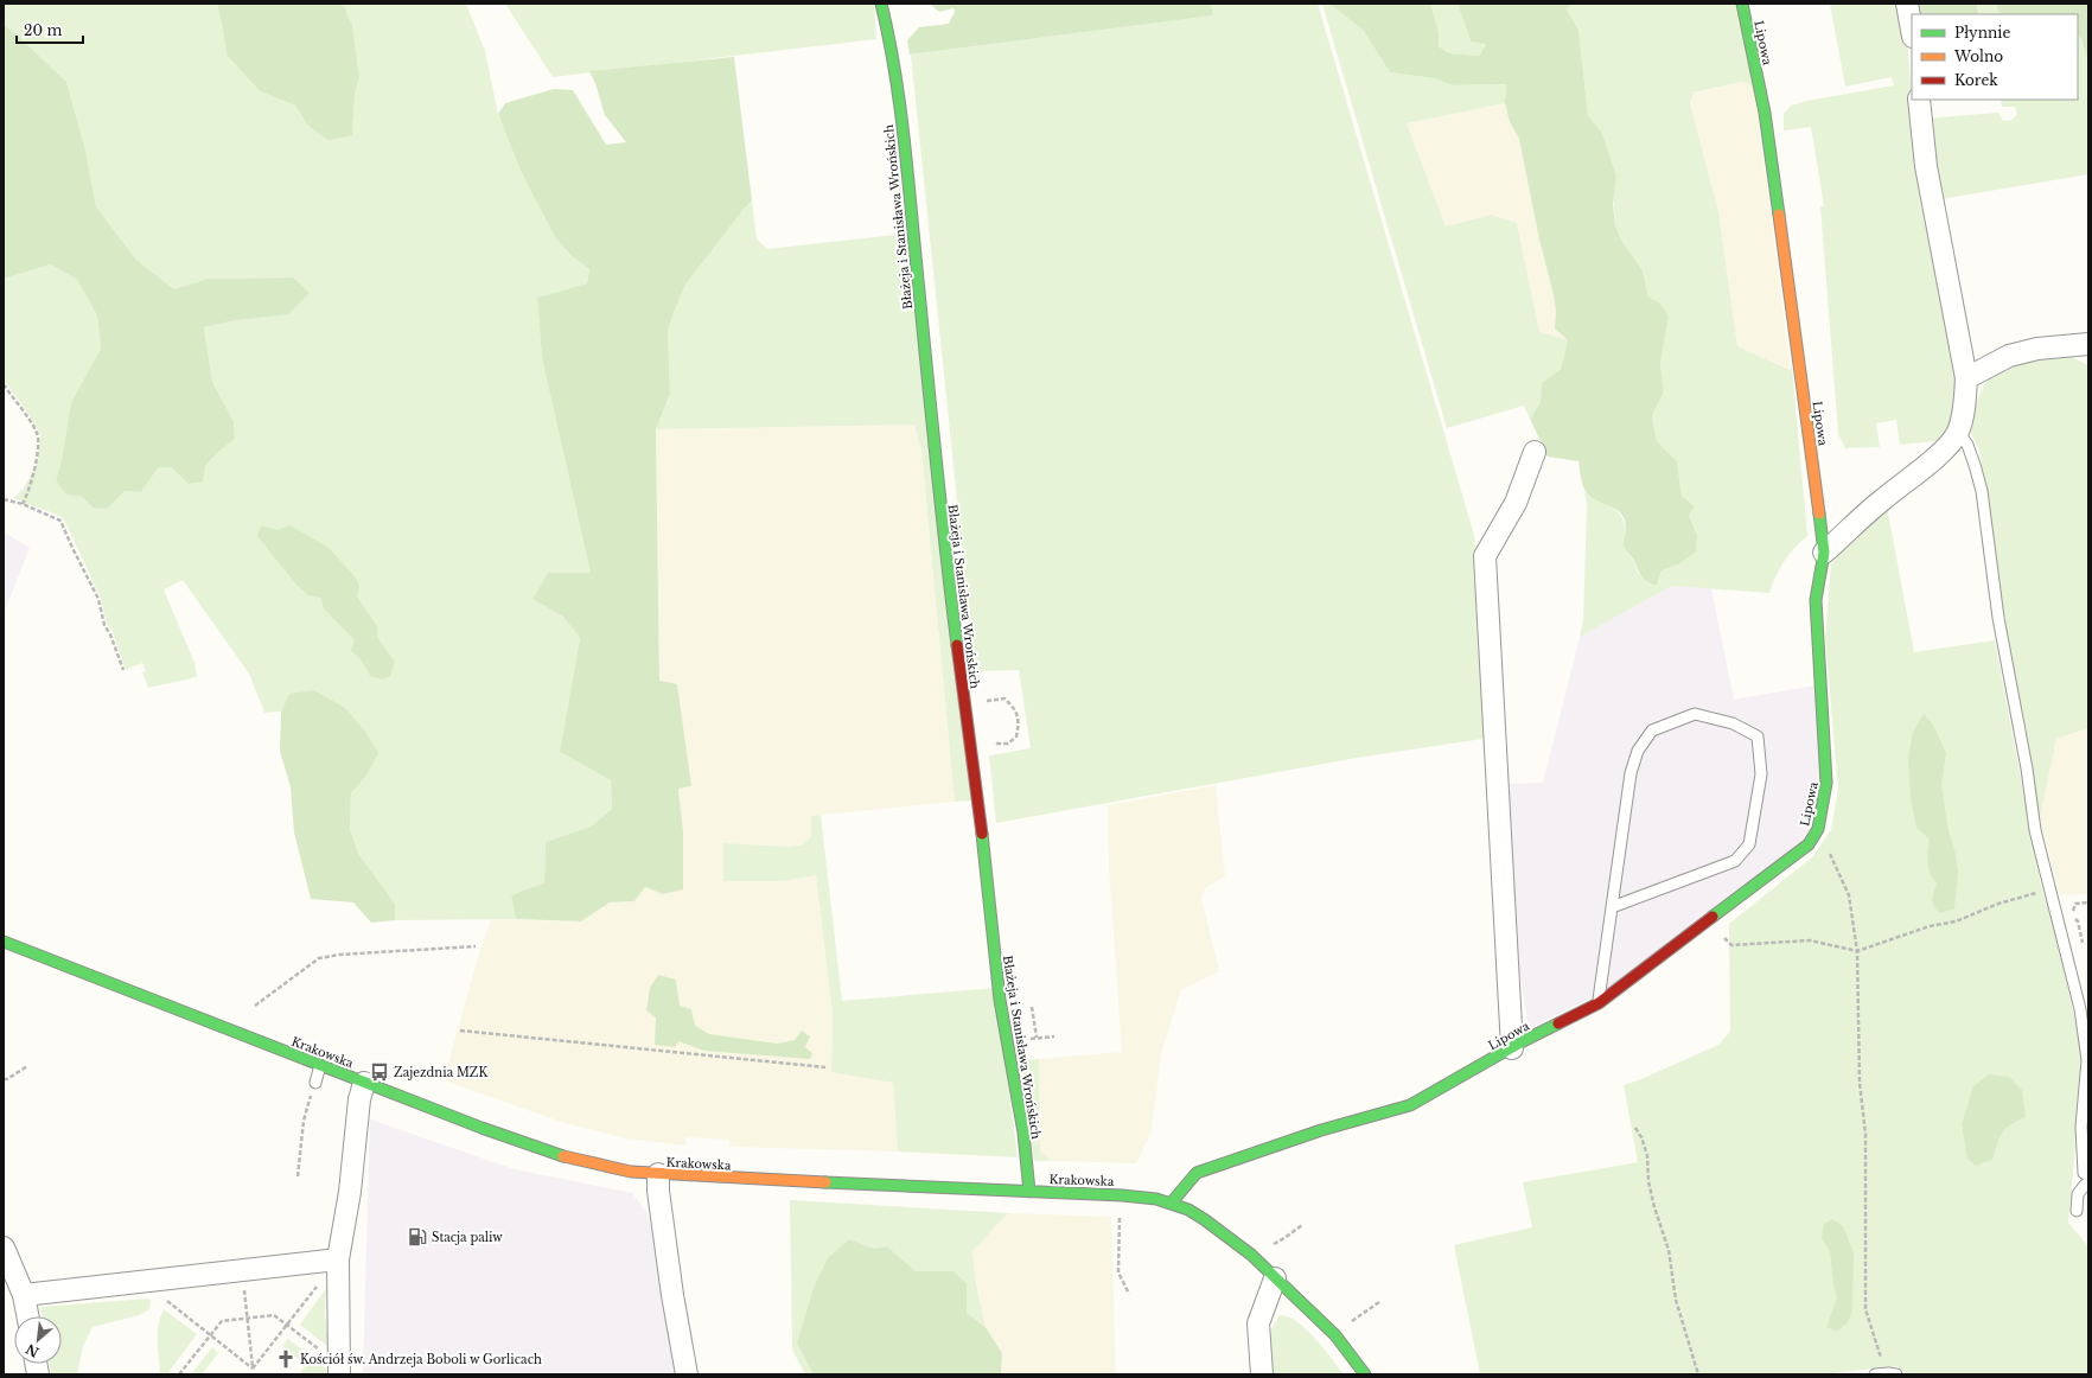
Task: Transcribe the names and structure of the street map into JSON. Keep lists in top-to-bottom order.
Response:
{
  "streets": {
    "street": ["Lipowa", "Błażeja i Stanisława Wrońskich", "Krakowska"]
  },
  "crossings": [
    ["Lipowa", "Krakowska"],
    ["Błażeja i Stanisława Wrońskich", "Krakowska"]
  ],
  "places": {
    "bus stop": ["Zajezdnia MZK"],
    "fuel station": ["Stacja paliw"],
    "church": ["Kościół św. Andrzeja Boboli w Gorlicach"]
  },
  "legend": ["Płynnie", "Wolno", "Korek"],
  "scale_bar": "20 m",
  "north": "bottom left"
}
